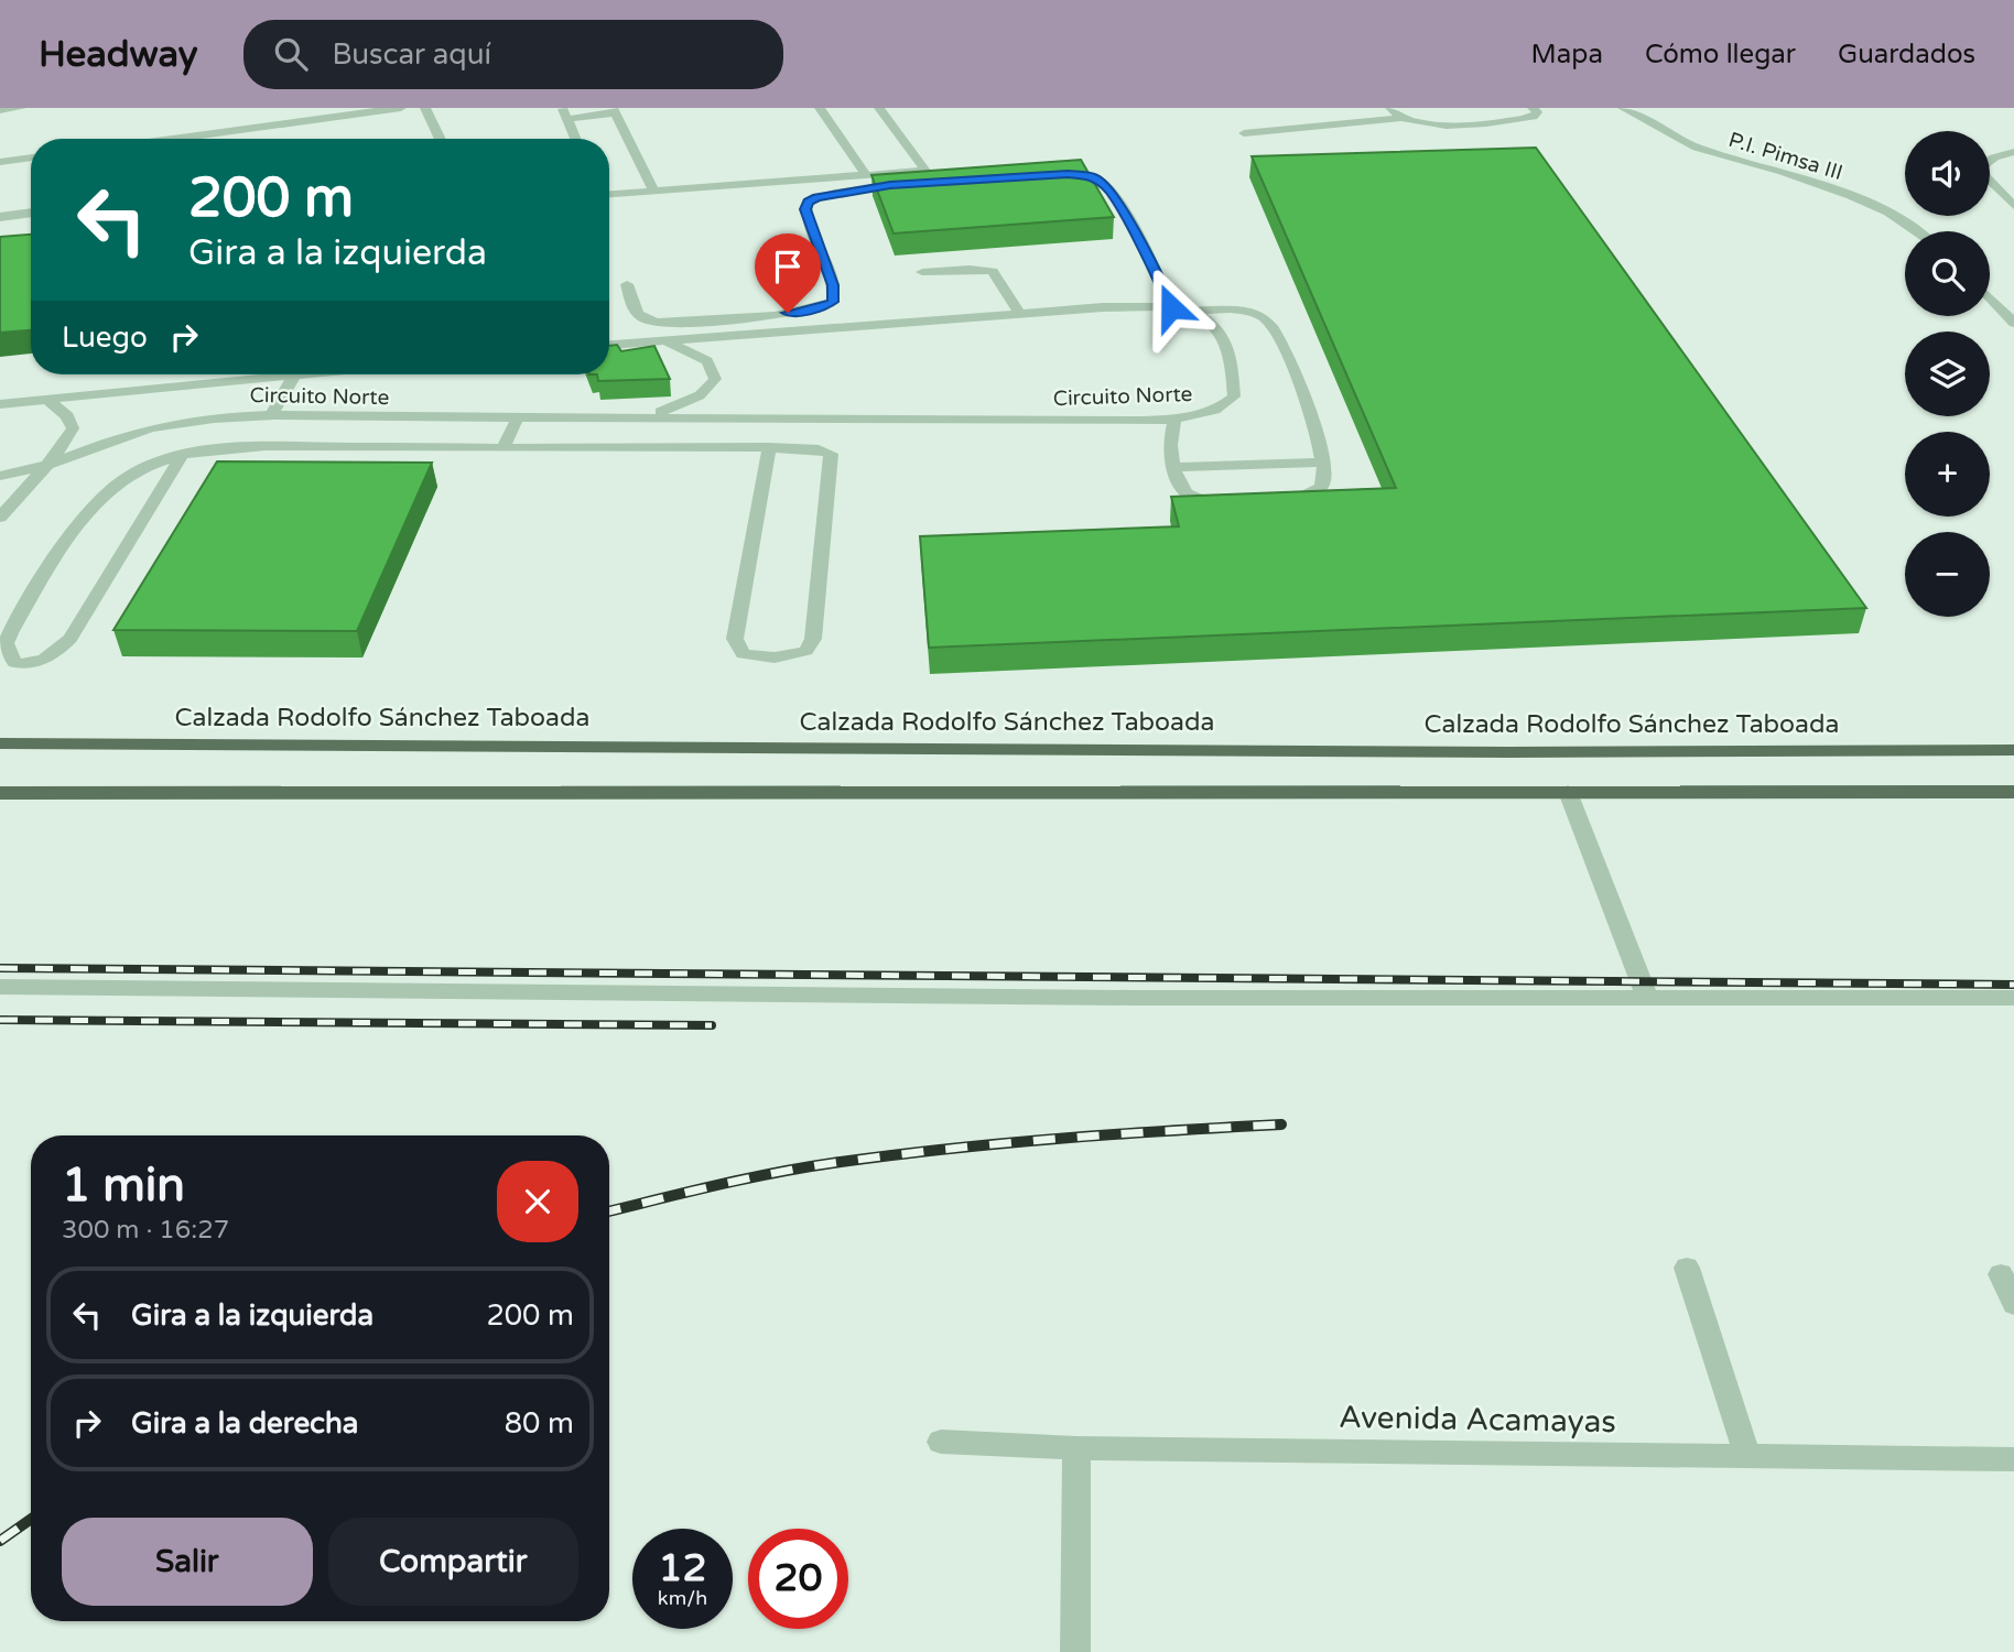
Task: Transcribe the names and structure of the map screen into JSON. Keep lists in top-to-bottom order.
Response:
{
  "streets": {
    "main road": ["Calzada Rodolfo Sánchez Taboada"],
    "street": ["Avenida Acamayas"],
    "lane": ["P.I. Pimsa III", "Circuito Norte"]
  },
  "page": {
    "header": "Headway",
    "search": "Buscar aquí",
    "nav": ["Mapa", "Cómo llegar", "Guardados"],
    "map_buttons": ["+", "−"],
    "turn": ["200 m", "Gira a la izquierda"],
    "then": "Luego",
    "heading": ["1 min", "300 m · 16:27"],
    "list": [
      {
        "name": "Gira a la izquierda",
        "value": "200 m"
      },
      {
        "name": "Gira a la derecha",
        "value": "80 m"
      }
    ],
    "buttons": ["Salir", "Compartir"],
    "speed": "12 km/h",
    "limit": "20"
  }
}
